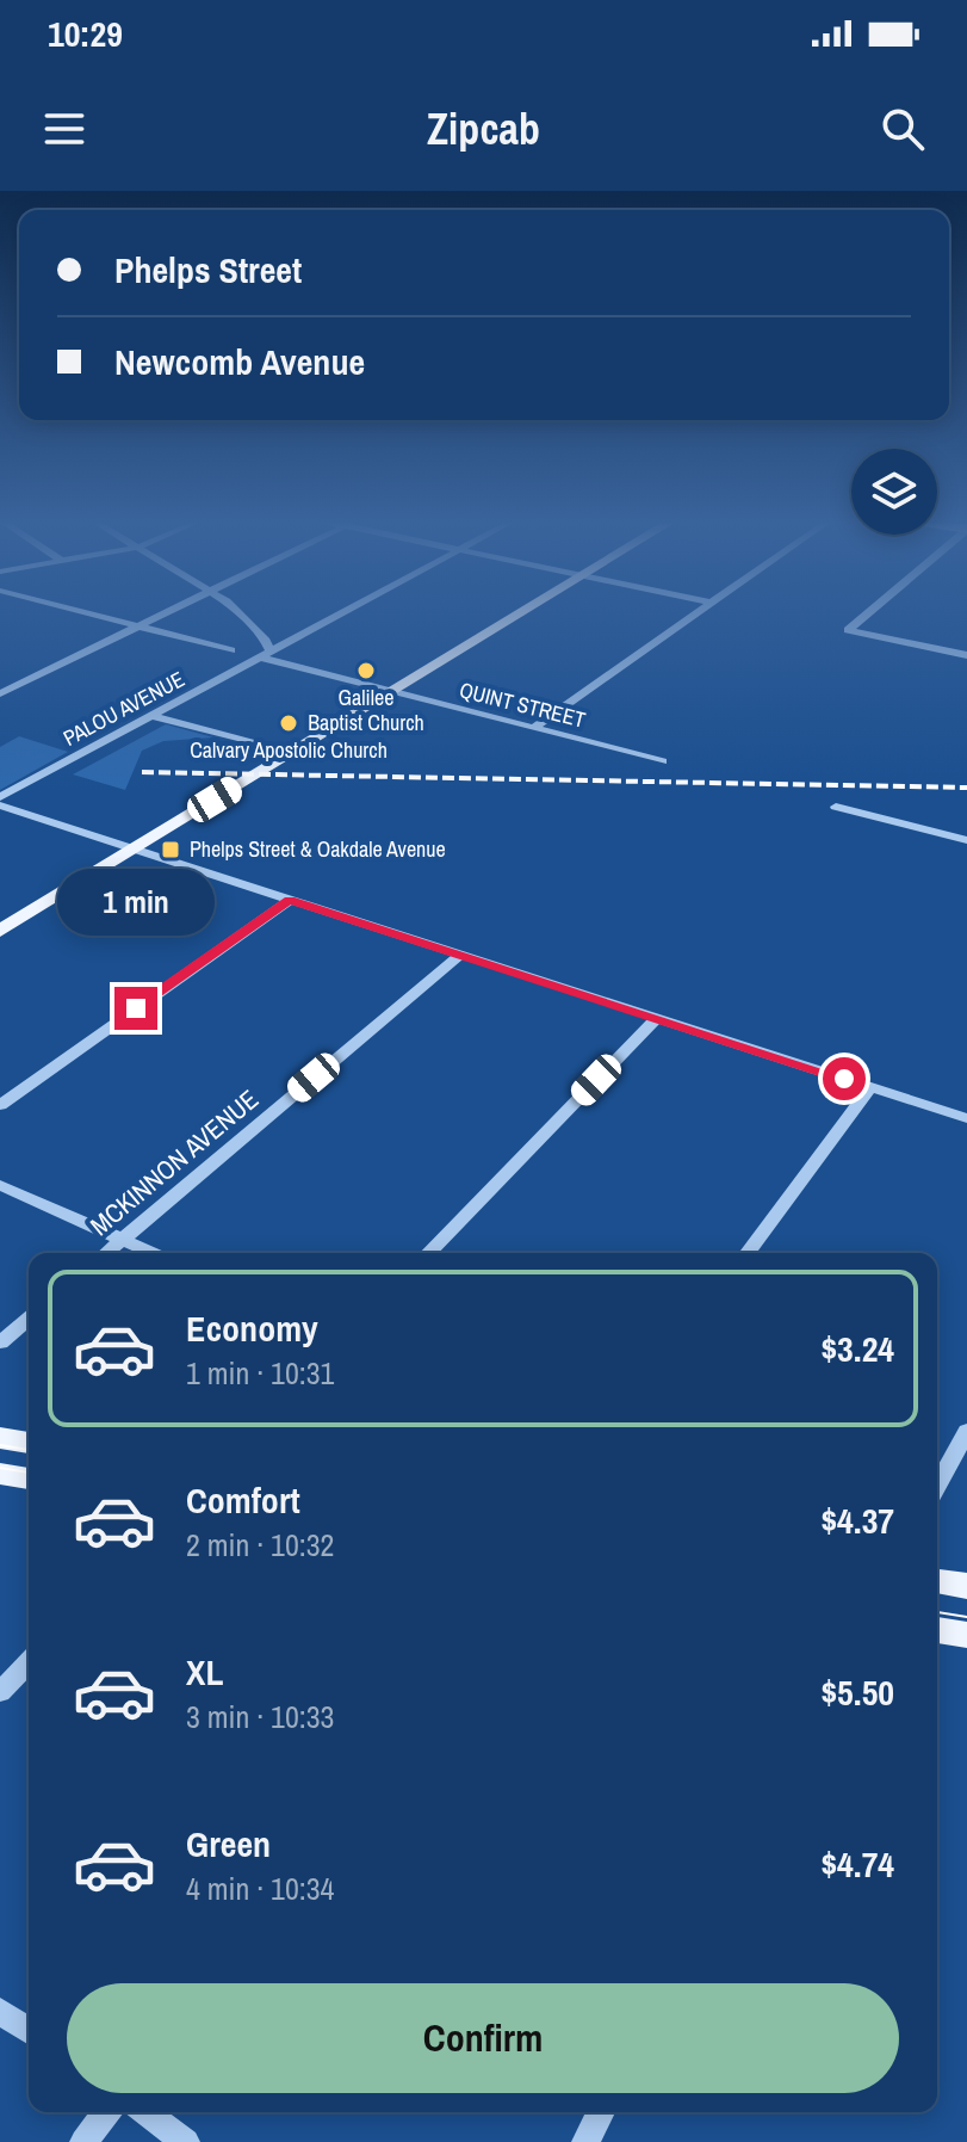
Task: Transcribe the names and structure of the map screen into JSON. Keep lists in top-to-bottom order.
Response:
{
  "streets": {
    "street": ["QUINT STREET", "PALOU AVENUE", "MCKINNON AVENUE"]
  },
  "crossings": [
    ["QUINT STREET", "PALOU AVENUE"]
  ],
  "places": {
    "other": ["Galilee Baptist Church", "Calvary Apostolic Church"],
    "transit": ["Phelps Street & Oakdale Avenue"]
  },
  "page": {
    "status": "10:29",
    "header": "Zipcab",
    "banner": ["Phelps Street", "Newcomb Avenue"],
    "bubble": "1 min",
    "list": [
      {
        "name": "Economy",
        "note": "1 min · 10:31",
        "value": "$3.24"
      },
      {
        "name": "Comfort",
        "note": "2 min · 10:32",
        "value": "$4.37"
      },
      {
        "name": "XL",
        "note": "3 min · 10:33",
        "value": "$5.50"
      },
      {
        "name": "Green",
        "note": "4 min · 10:34",
        "value": "$4.74"
      }
    ],
    "buttons": "Confirm"
  }
}
